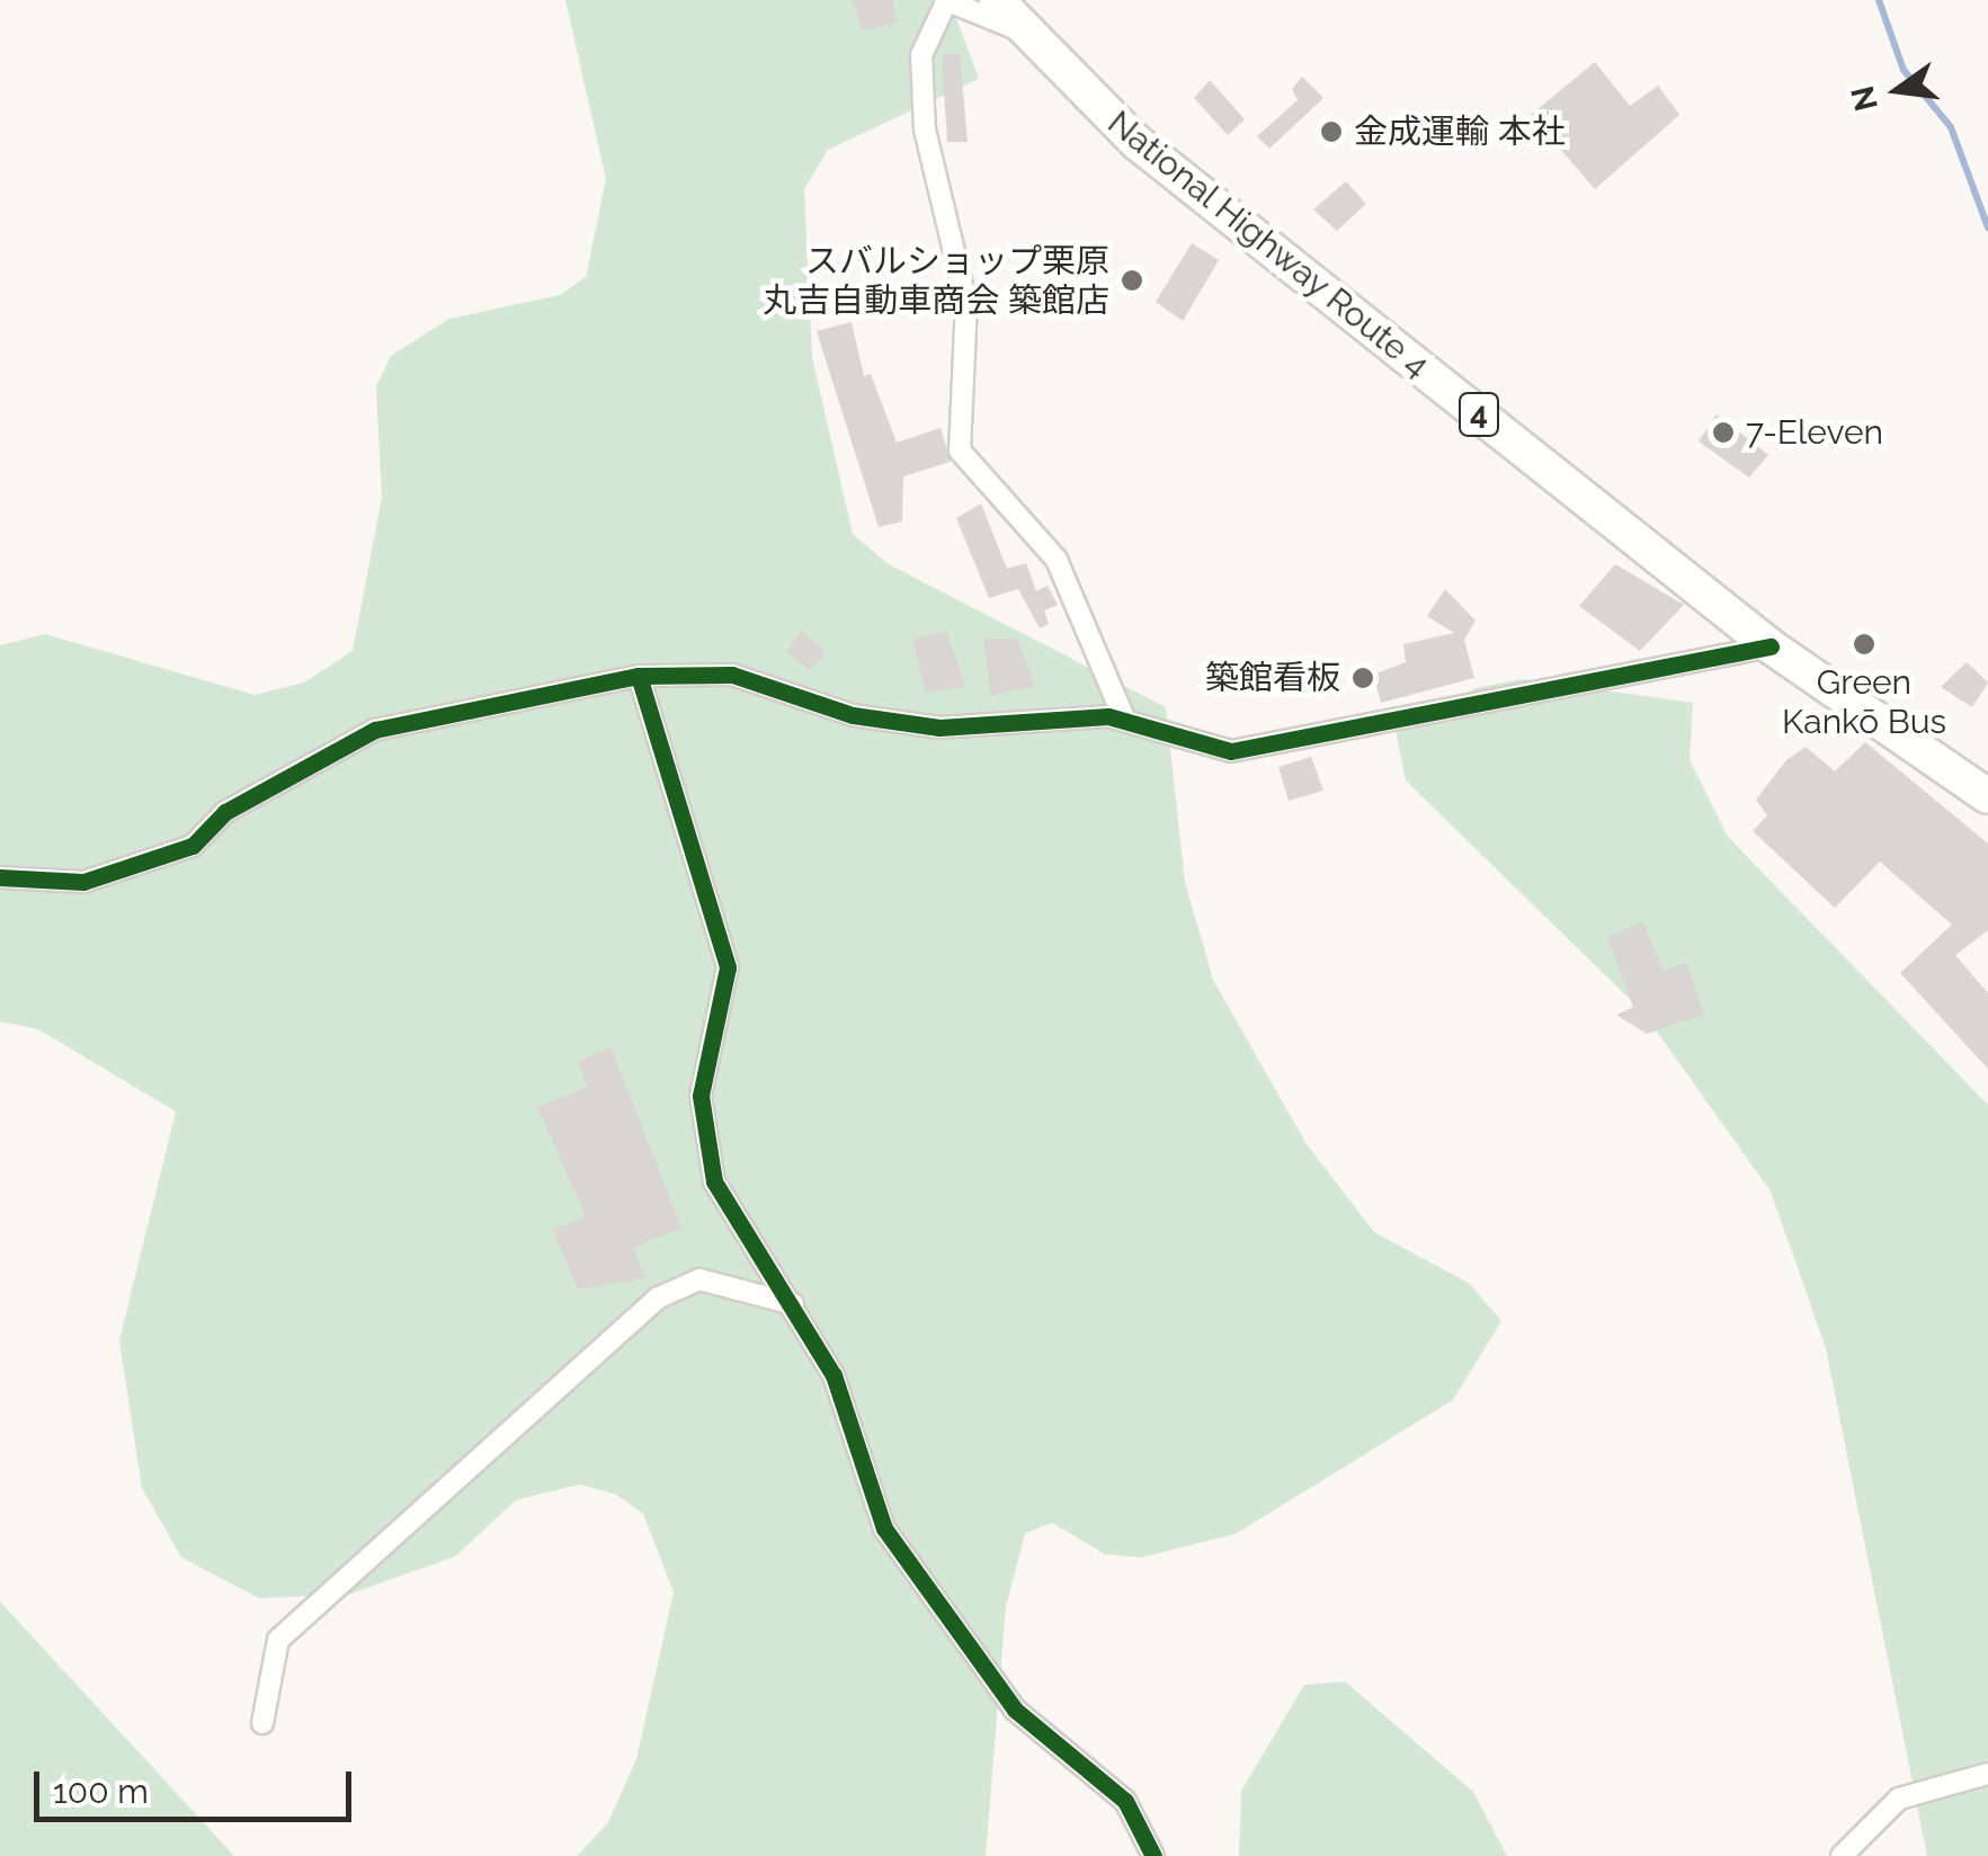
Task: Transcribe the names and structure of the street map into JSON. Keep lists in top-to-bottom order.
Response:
{
  "streets": {
    "highway": ["National Highway Route 4", "4"]
  },
  "places": [
    "金成運輸 本社",
    "スバルショップ栗原 丸吉自動車商会 築館店",
    "7-Eleven",
    "Green Kankō Bus",
    "築館看板"
  ],
  "scale_bar": "100 m",
  "north": "left"
}
